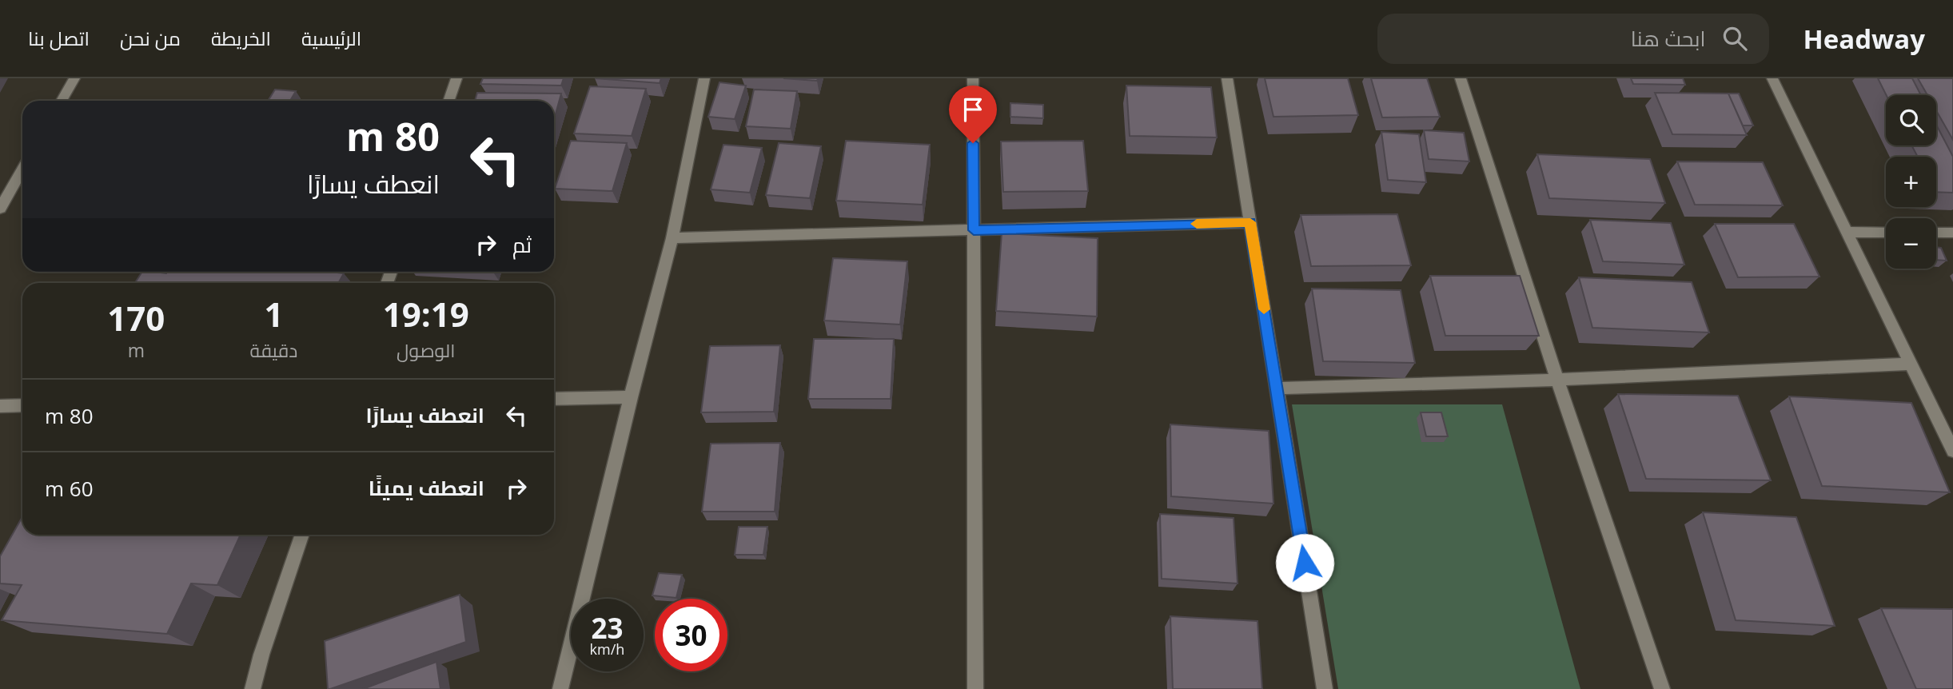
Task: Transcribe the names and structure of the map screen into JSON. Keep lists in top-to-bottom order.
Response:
{
  "page": {
    "header": "Headway",
    "search": "ابحث هنا",
    "nav": [
      "الرئيسية",
      "الخريطة",
      "من نحن",
      "اتصل بنا"
    ],
    "map_buttons": ["+", "−"],
    "turn": ["80 m", "انعطف يسارًا"],
    "then": "ثم",
    "eta": [
      "19:19",
      "الوصول",
      "1",
      "دقيقة",
      "170",
      "m"
    ],
    "list": [
      {
        "name": "انعطف يسارًا",
        "value": "80 m"
      },
      {
        "name": "انعطف يمينًا",
        "value": "60 m"
      }
    ],
    "speed": "23 km/h",
    "limit": "30"
  }
}
